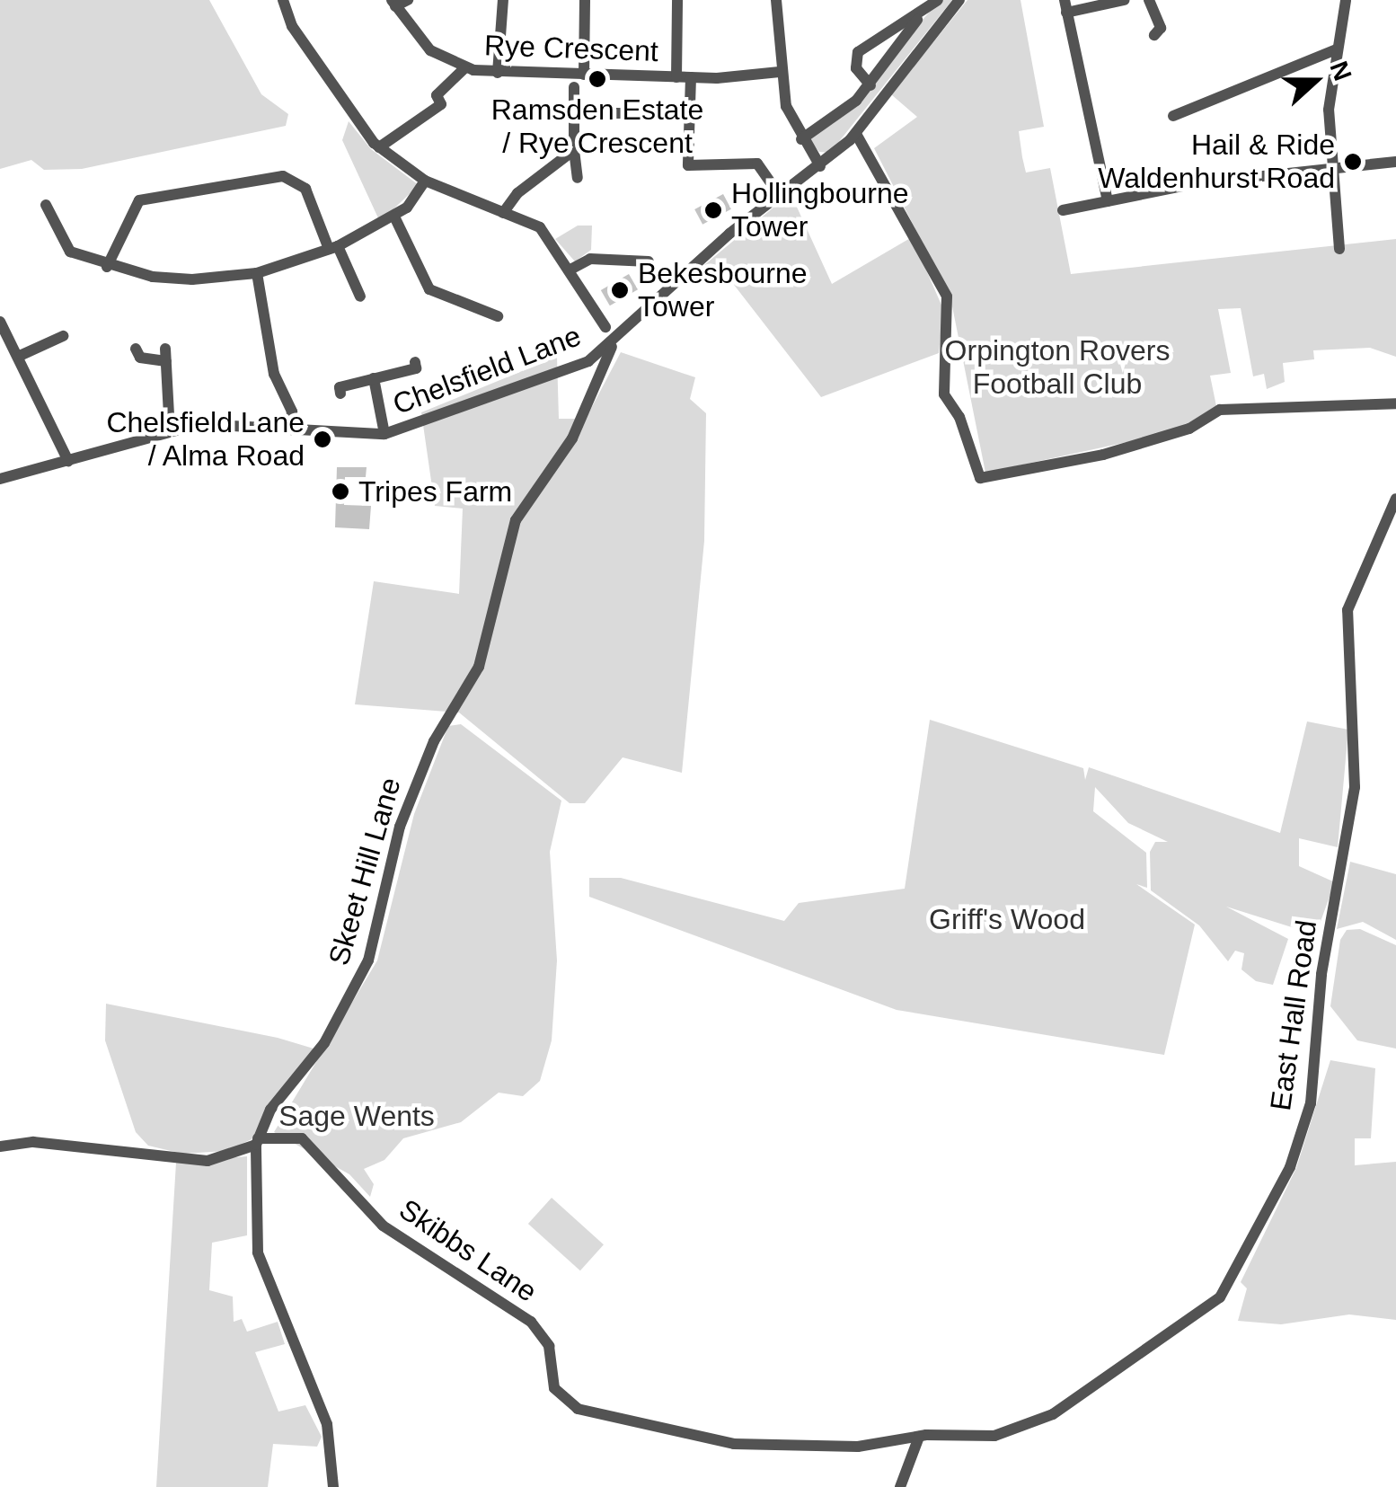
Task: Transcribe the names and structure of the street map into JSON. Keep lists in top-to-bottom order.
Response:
{
  "streets": {
    "street": [
      "Rye Crescent",
      "Chelsfield Lane",
      "Skeet Hill Lane",
      "East Hall Road",
      "Skibbs Lane"
    ]
  },
  "crossings": [
    ["Chelsfield Lane", "Skeet Hill Lane"],
    ["Skeet Hill Lane", "Skibbs Lane"],
    ["East Hall Road", "Skibbs Lane"]
  ],
  "parks": ["Orpington Rovers Football Club", "Griff's Wood", "Sage Wents"],
  "places": [
    "Ramsden Estate / Rye Crescent",
    "Hail & Ride Waldenhurst Road",
    "Hollingbourne Tower",
    "Bekesbourne Tower",
    "Chelsfield Lane / Alma Road",
    "Tripes Farm"
  ],
  "north": "right"
}
